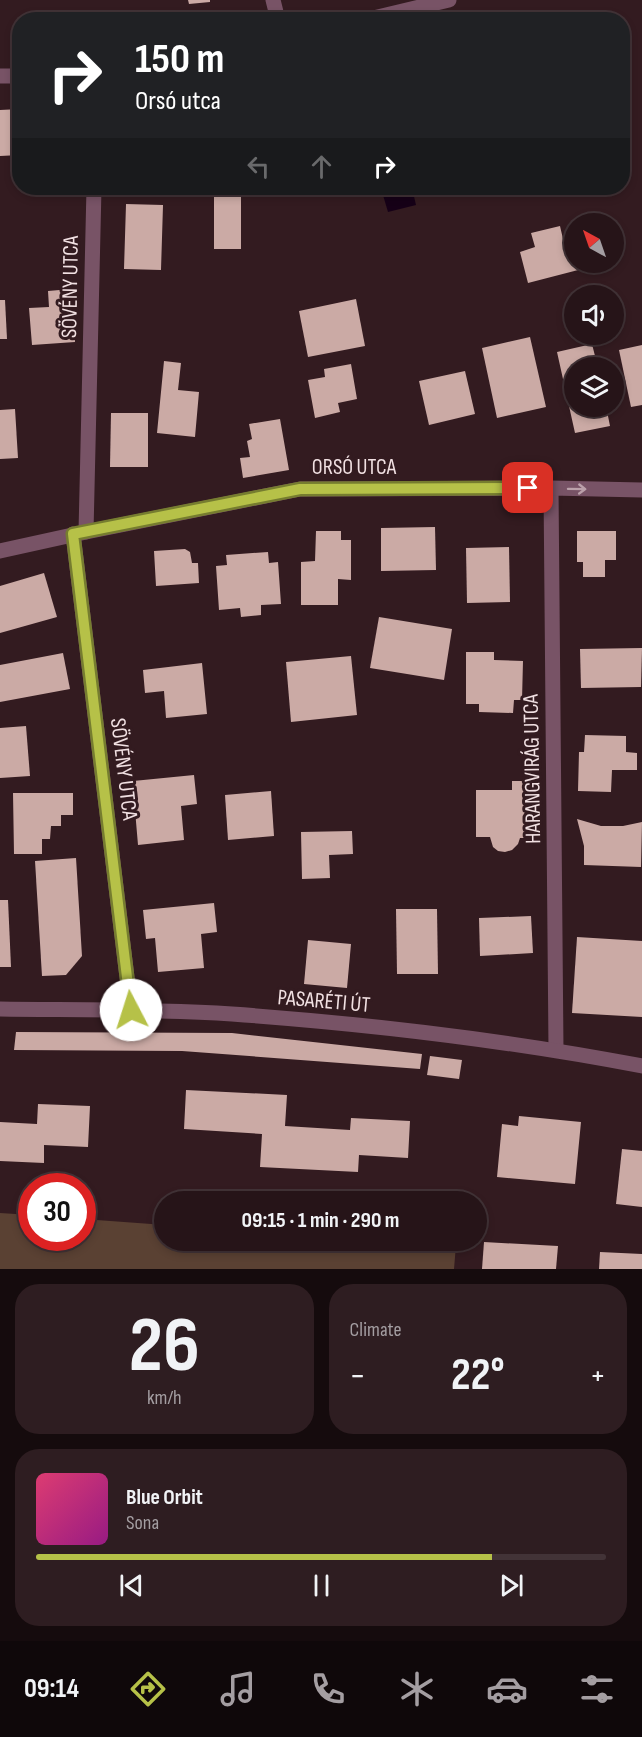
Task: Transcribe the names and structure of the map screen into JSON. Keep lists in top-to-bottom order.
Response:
{
  "streets": {
    "street": [
      "SÖVÉNY UTCA",
      "ORSÓ UTCA",
      "HARANGVIRÁG UTCA",
      "PASARÉTI ÚT"
    ]
  },
  "crossings": [
    ["SÖVÉNY UTCA", "ORSÓ UTCA"],
    ["SÖVÉNY UTCA", "PASARÉTI ÚT"],
    ["ORSÓ UTCA", "HARANGVIRÁG UTCA"],
    ["HARANGVIRÁG UTCA", "PASARÉTI ÚT"]
  ],
  "north": "top left",
  "page": {
    "turn": ["150 m", "Orsó utca"],
    "limit": "30",
    "trip": "09:15 · 1 min · 290 m",
    "tile": [
      ["26", "km/h"],
      "Climate"
    ],
    "heat": ["−", "22°", "+"],
    "song": ["Blue Orbit", "Sona"],
    "tabs": "09:14"
  }
}
